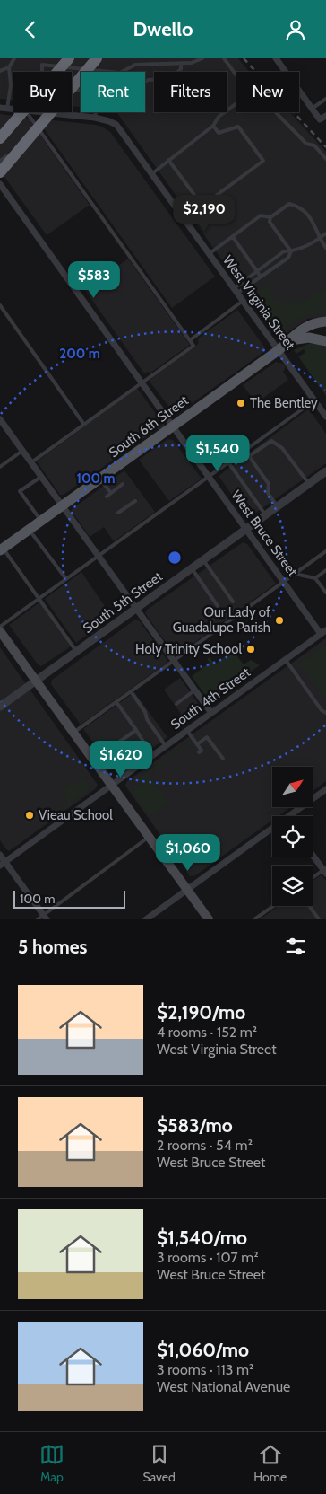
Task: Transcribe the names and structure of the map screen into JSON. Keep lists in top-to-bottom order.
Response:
{
  "streets": {
    "main road": ["South 6th Street"],
    "street": [
      "West Virginia Street",
      "West Bruce Street",
      "South 5th Street",
      "South 4th Street"
    ]
  },
  "crossings": [
    ["West Virginia Street", "South 6th Street"],
    ["South 6th Street", "West Bruce Street"],
    ["West Bruce Street", "South 5th Street"],
    ["West Bruce Street", "South 4th Street"]
  ],
  "places": [
    "The Bentley",
    "Our Lady of Guadalupe Parish",
    "Holy Trinity School",
    "Vieau School"
  ],
  "scale_bar": "100 m",
  "north": "top right",
  "page": {
    "header": "Dwello",
    "chip": [
      "Buy",
      "Rent",
      "Filters",
      "New"
    ],
    "price": [
      "$2,190",
      "$583",
      "$1,540",
      "$1,620",
      "$1,060"
    ],
    "scale": "100 m",
    "heading": "5 homes",
    "list": [
      {
        "name": "$2,190/mo",
        "note": "4 rooms · 152 m² · West Virginia Street"
      },
      {
        "name": "$583/mo",
        "note": "2 rooms · 54 m² · West Bruce Street"
      },
      {
        "name": "$1,540/mo",
        "note": "3 rooms · 107 m² · West Bruce Street"
      },
      {
        "name": "$1,060/mo",
        "note": "3 rooms · 113 m² · West National Avenue"
      }
    ],
    "tabs": ["Map", "Saved", "Home"]
  },
  "rings": ["200 m", "100 m"]
}
